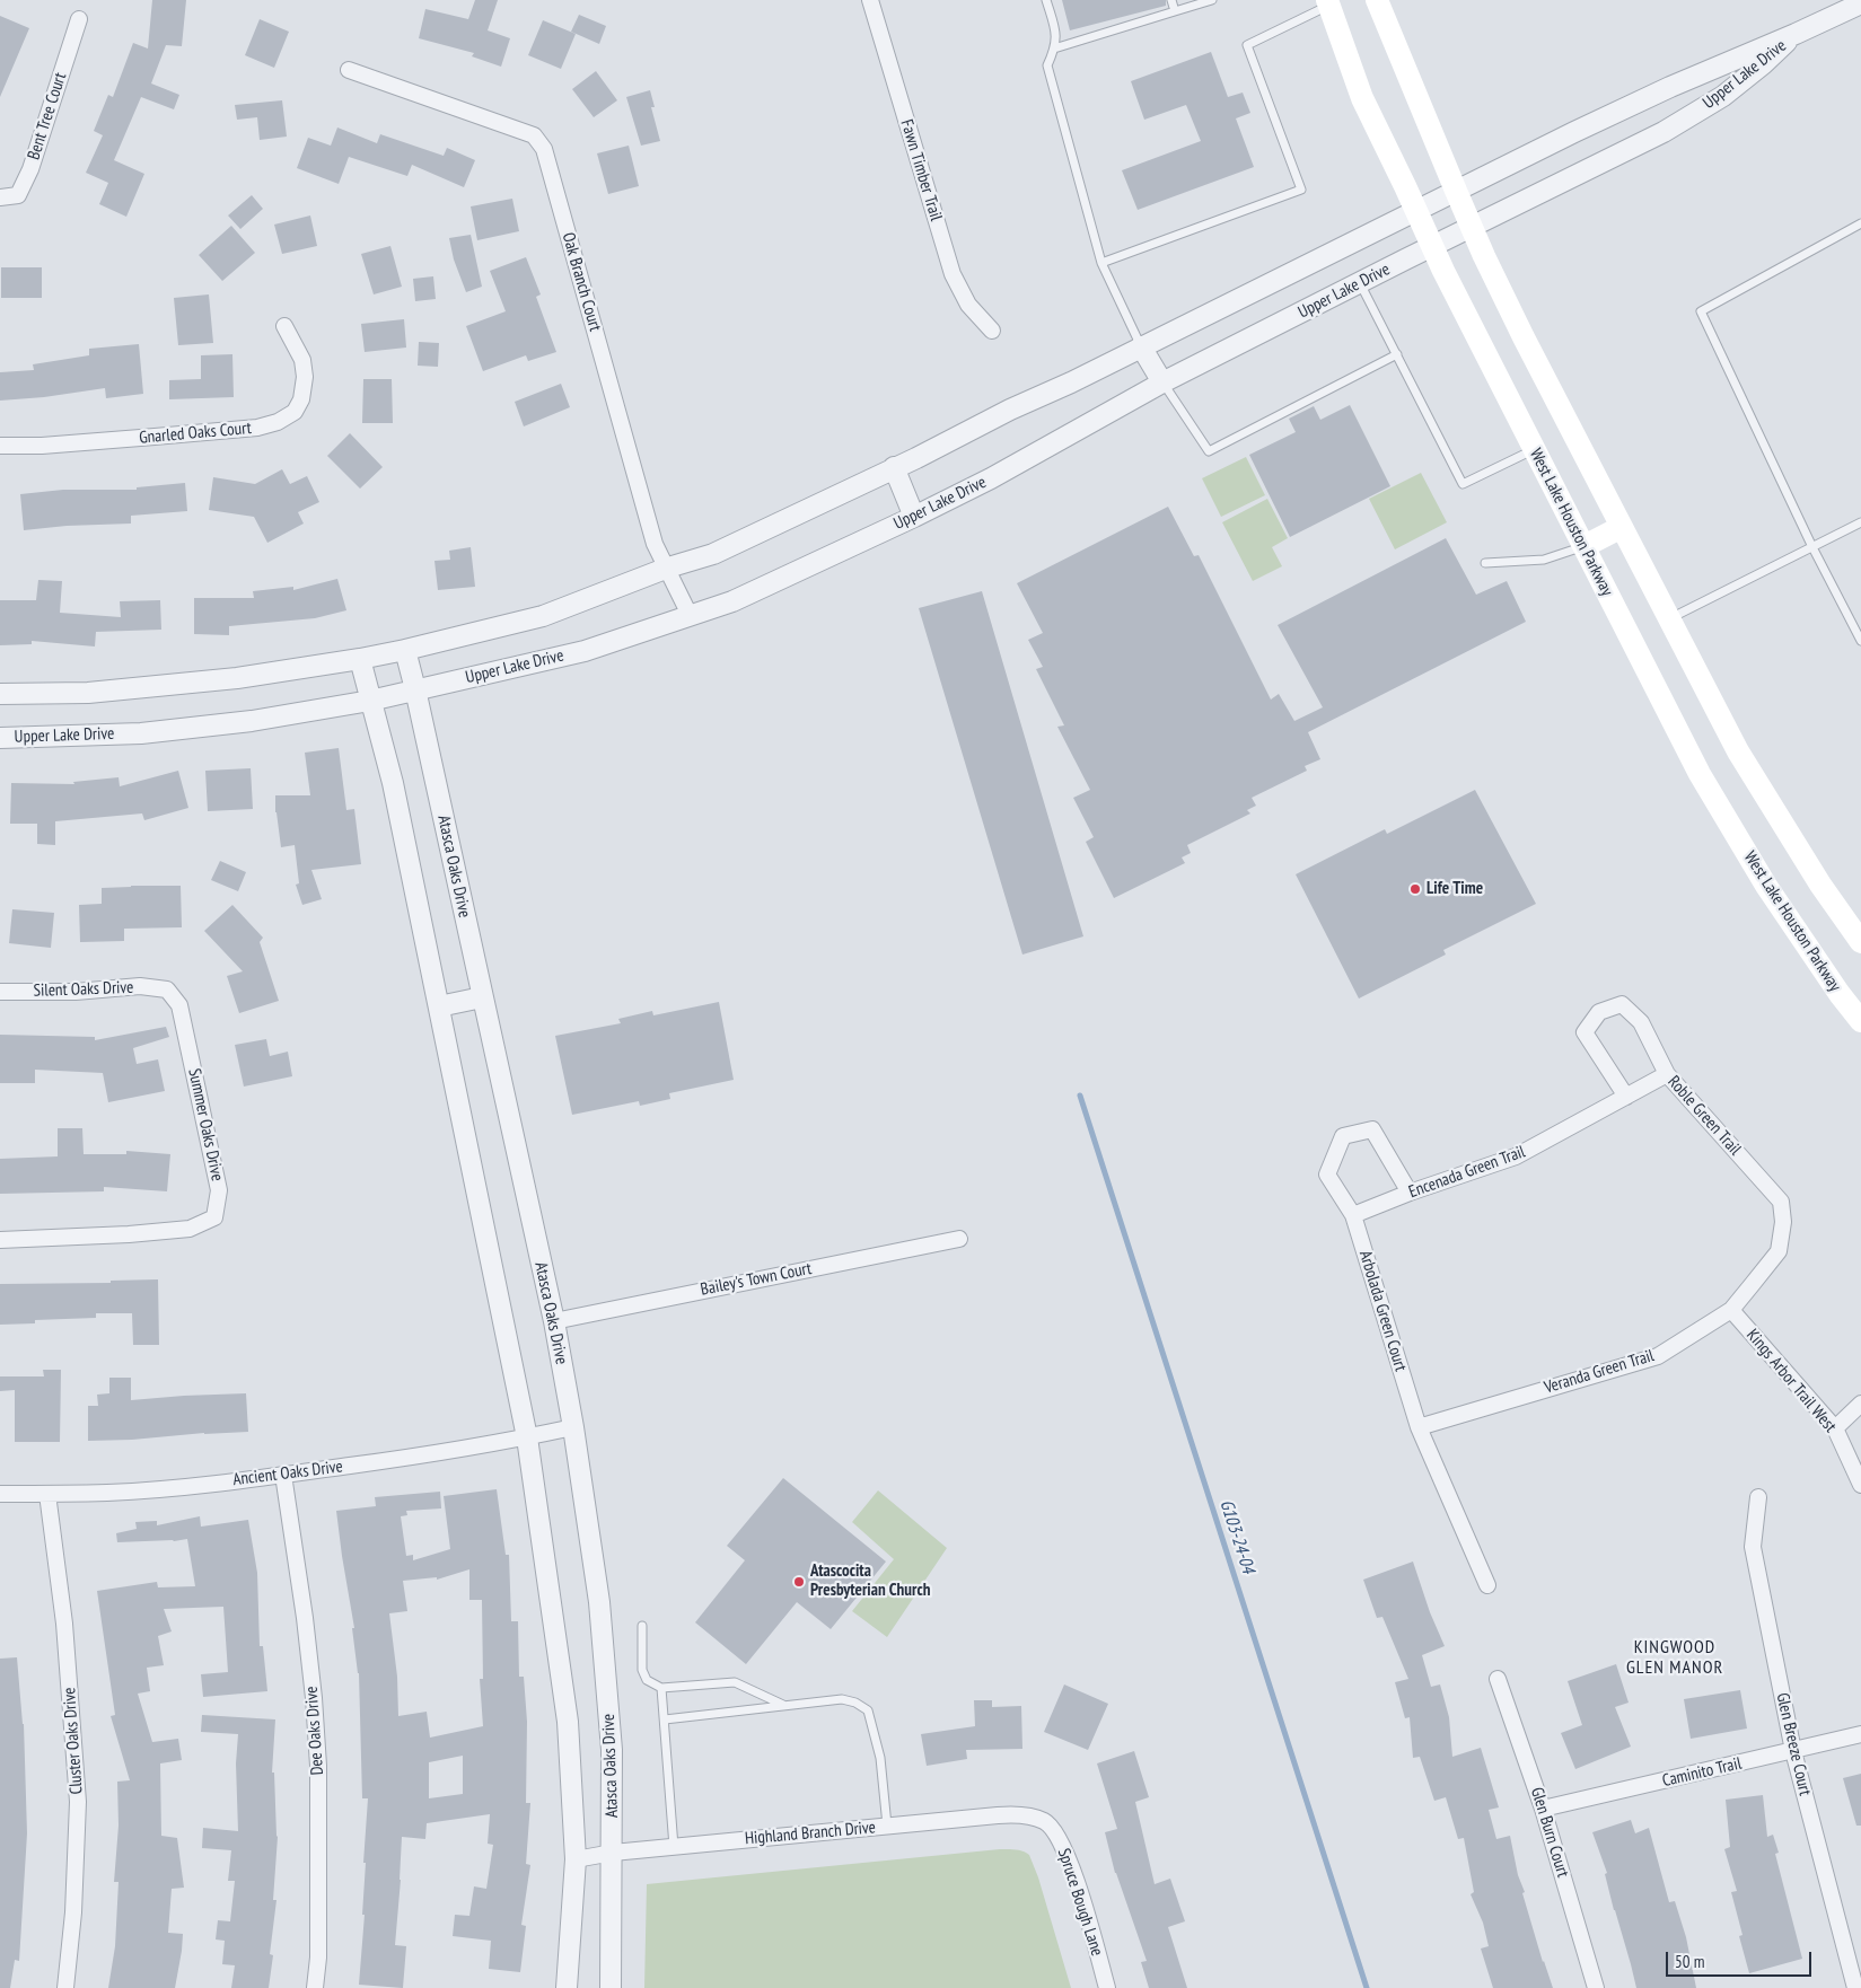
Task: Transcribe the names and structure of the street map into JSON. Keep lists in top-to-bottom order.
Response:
{
  "streets": {
    "main road": ["West Lake Houston Parkway"],
    "street": [
      "Upper Lake Drive",
      "Bent Tree Court",
      "Fawn Timber Trail",
      "Oak Branch Court",
      "Gnarled Oaks Court",
      "Atasca Oaks Drive",
      "Silent Oaks Drive",
      "Roble Green Trail",
      "Summer Oaks Drive",
      "Encenada Green Trail",
      "Bailey's Town Court",
      "Arbolada Green Court",
      "Veranda Green Trail",
      "Kings Arbor Trail West",
      "Ancient Oaks Drive",
      "Dee Oaks Drive",
      "Cluster Oaks Drive",
      "Glen Breeze Court",
      "Caminito Trail",
      "Glen Burn Court",
      "Highland Branch Drive",
      "Spruce Bough Lane"
    ]
  },
  "crossings": [
    ["Upper Lake Drive", "Oak Branch Court"],
    ["Upper Lake Drive", "West Lake Houston Parkway"],
    ["Upper Lake Drive", "Atasca Oaks Drive"],
    ["Atasca Oaks Drive", "Bailey's Town Court"],
    ["Atasca Oaks Drive", "Ancient Oaks Drive"],
    ["Atasca Oaks Drive", "Highland Branch Drive"],
    ["Silent Oaks Drive", "Summer Oaks Drive"],
    ["Roble Green Trail", "Encenada Green Trail"],
    ["Roble Green Trail", "Veranda Green Trail"],
    ["Encenada Green Trail", "Arbolada Green Court"],
    ["Arbolada Green Court", "Veranda Green Trail"],
    ["Veranda Green Trail", "Kings Arbor Trail West"],
    ["Ancient Oaks Drive", "Dee Oaks Drive"],
    ["Ancient Oaks Drive", "Cluster Oaks Drive"],
    ["Glen Breeze Court", "Caminito Trail"],
    ["Caminito Trail", "Glen Burn Court"],
    ["Highland Branch Drive", "Spruce Bough Lane"]
  ],
  "districts": ["KINGWOOD GLEN MANOR"],
  "water": ["G103-24-04"],
  "places": ["Life Time", "Atascocita Presbyterian Church"],
  "scale_bar": "50 m"
}
